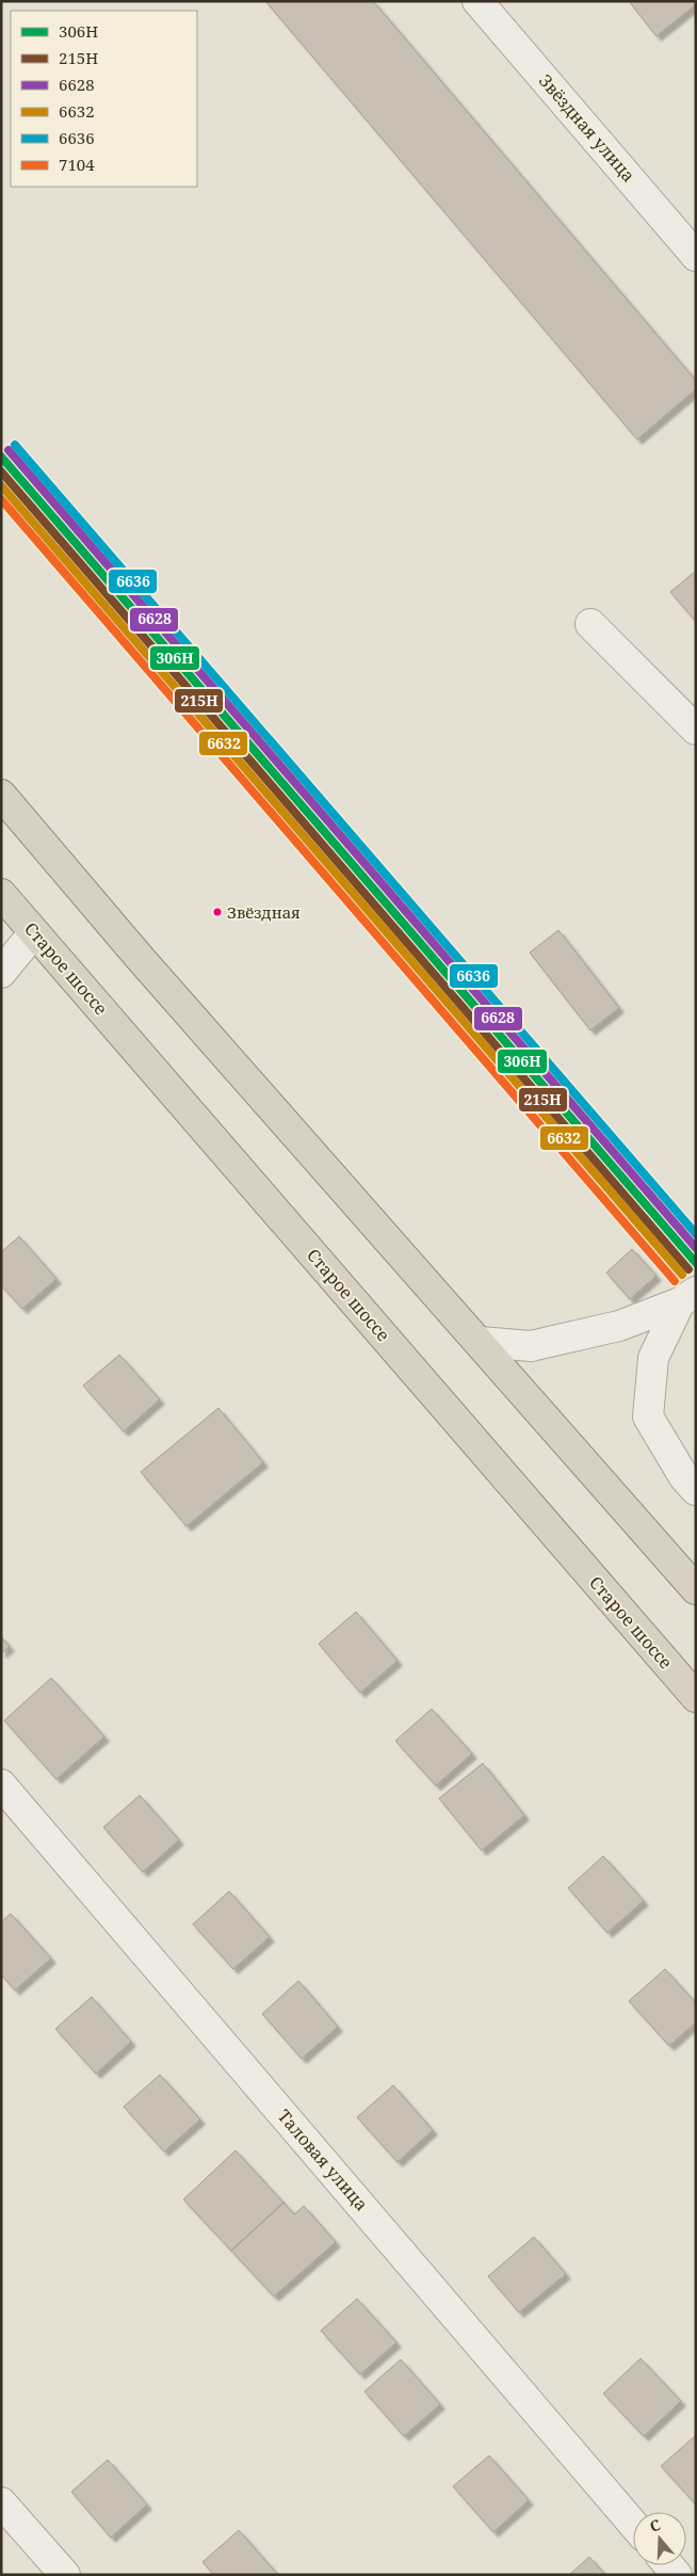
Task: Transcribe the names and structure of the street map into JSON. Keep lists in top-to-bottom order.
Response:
{
  "streets": {
    "highway": ["Старое шоссе"],
    "street": ["Звёздная улица", "Таловая улица"]
  },
  "places": ["Звёздная"],
  "lines": [
    "transit line 6636",
    "transit line 6628",
    "transit line 306Н",
    "transit line 215Н",
    "transit line 6632",
    "transit line 7104"
  ],
  "legend": [
    "306Н",
    "215Н",
    "6628",
    "6632",
    "6636",
    "7104"
  ],
  "north": "top"
}
